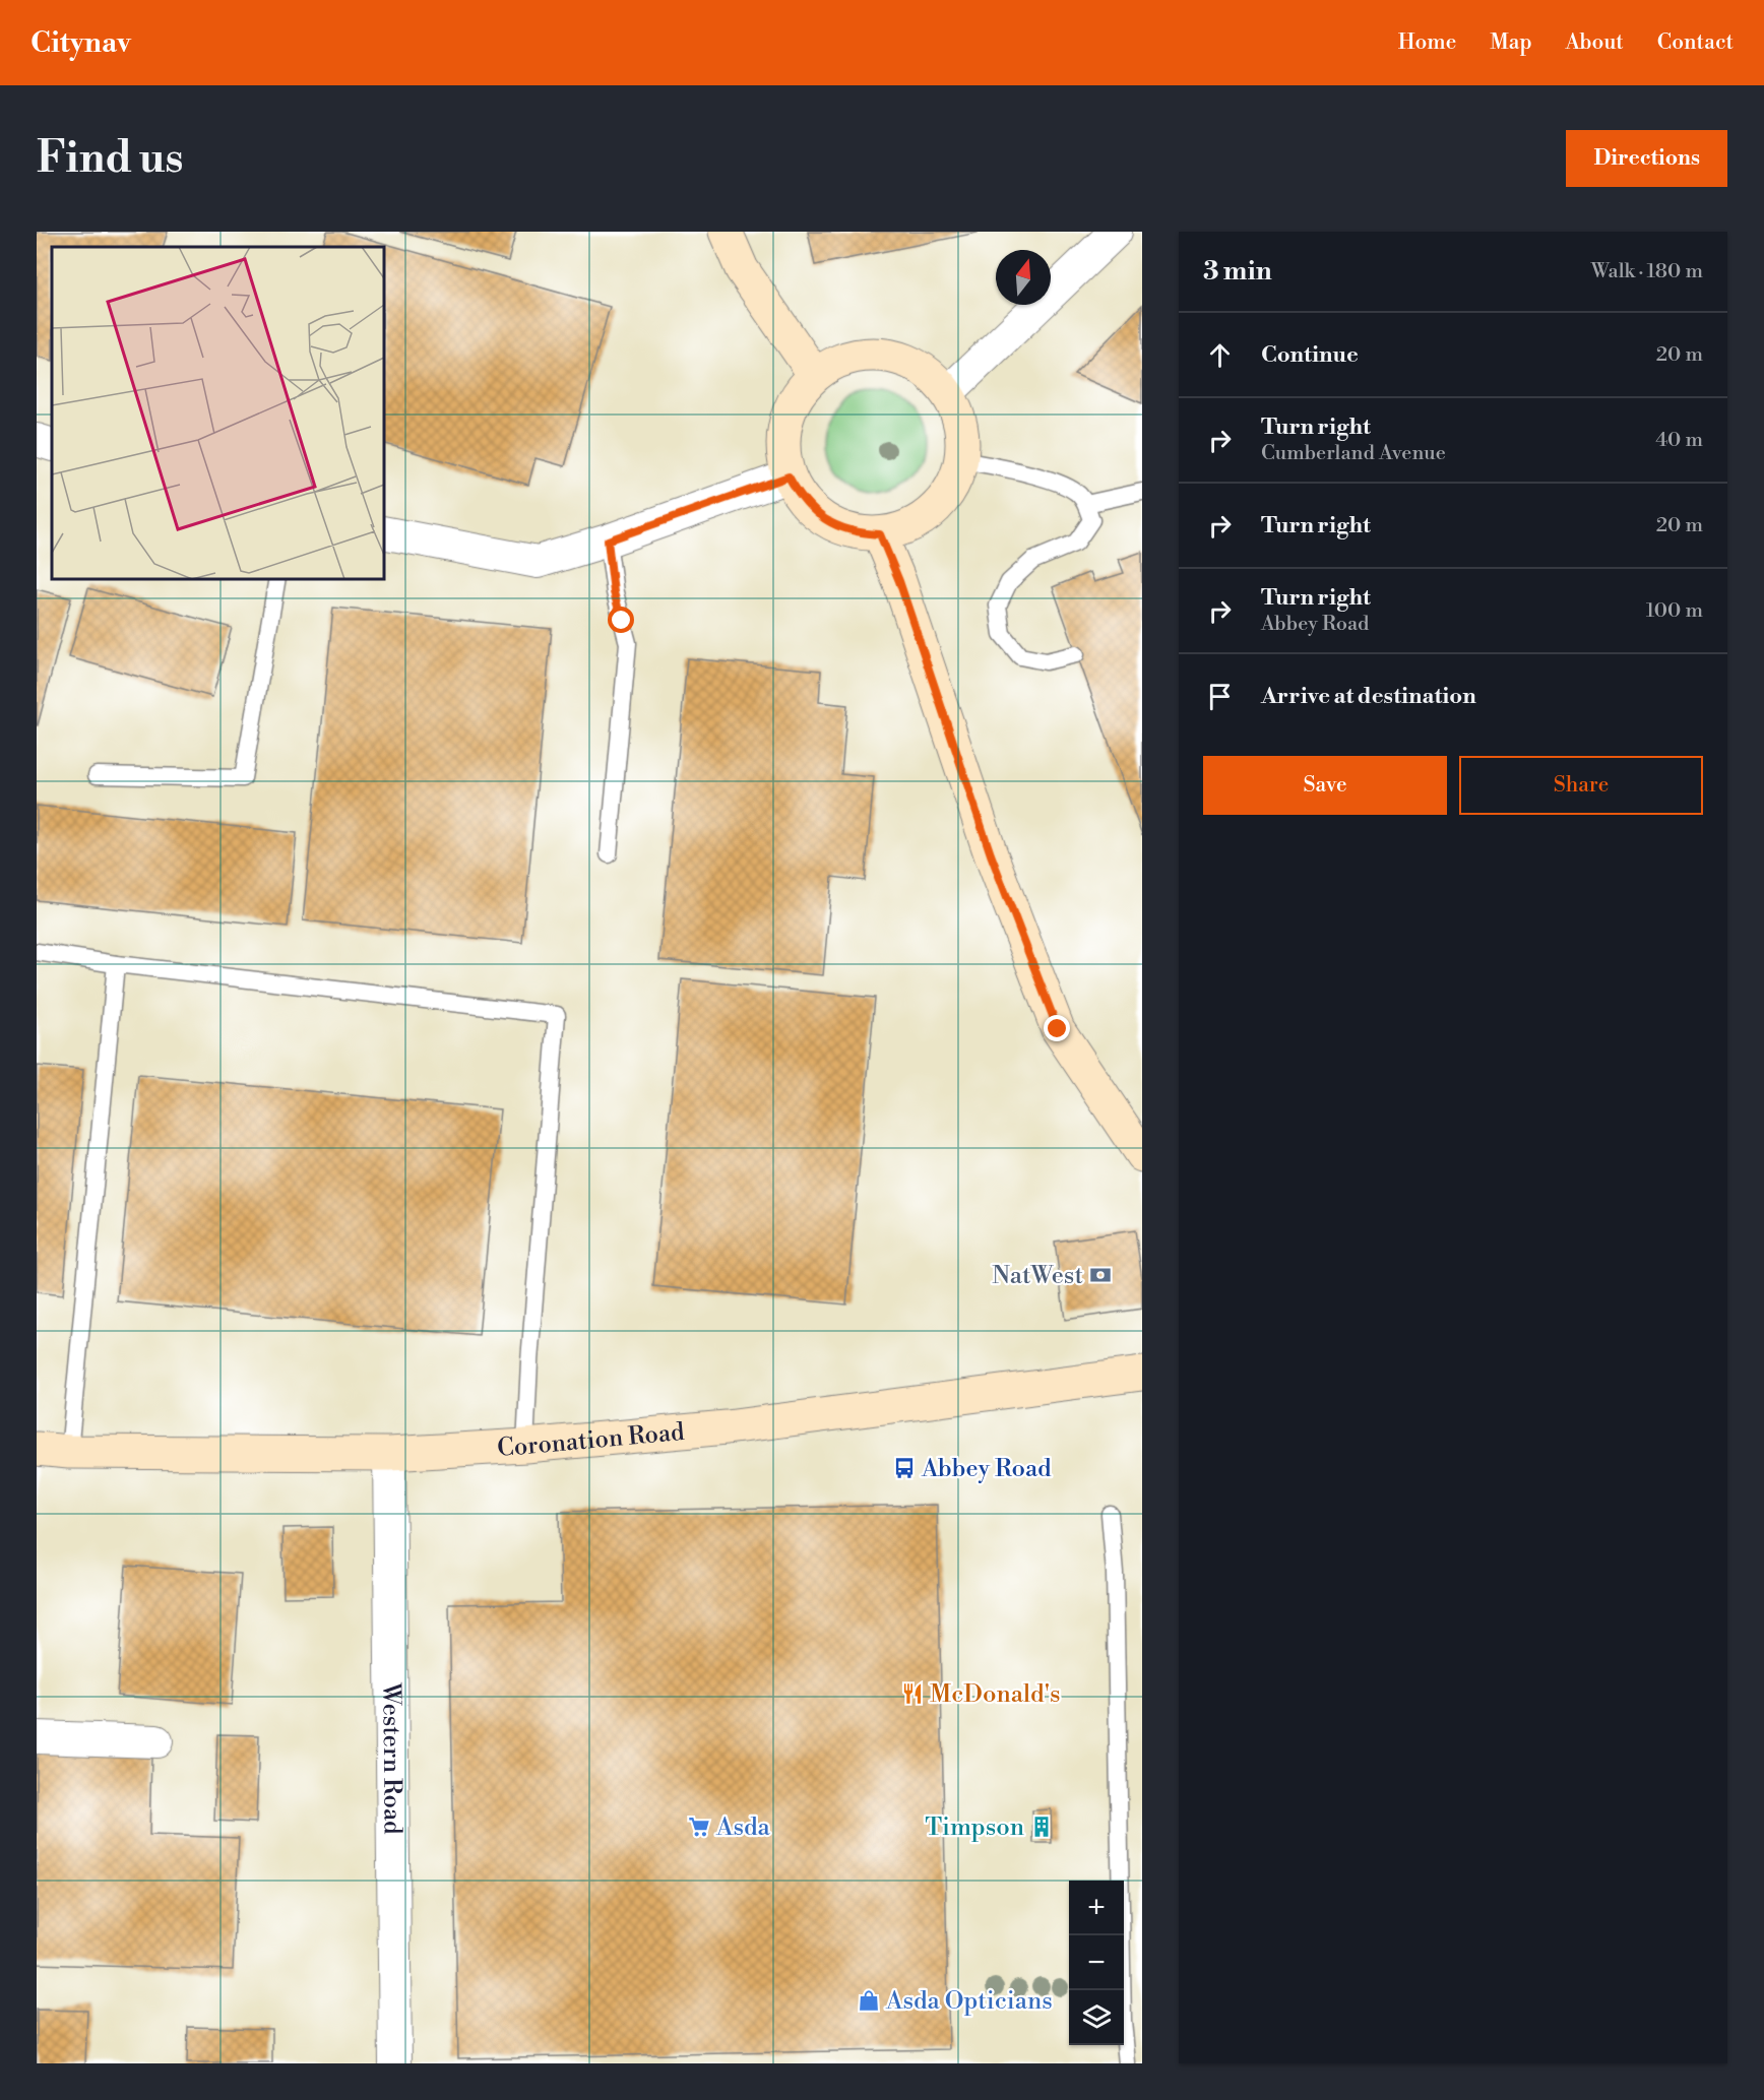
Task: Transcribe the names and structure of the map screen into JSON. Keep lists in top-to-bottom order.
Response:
{
  "streets": {
    "street": ["Coronation Road", "Western Road"]
  },
  "crossings": [
    ["Coronation Road", "Western Road"]
  ],
  "places": {
    "bank": ["NatWest"],
    "bus stop": ["Abbey Road"],
    "restaurant": ["McDonald's"],
    "supermarket": ["Asda"],
    "building": ["Timpson"],
    "shop": ["Asda Opticians"]
  },
  "north": "top",
  "page": {
    "header": "Citynav",
    "nav": [
      "Home",
      "Map",
      "About",
      "Contact"
    ],
    "buttons": [
      "Directions",
      ["Save", "Share"]
    ],
    "title": "Find us",
    "heading": ["3 min", "Walk · 180 m"],
    "list": [
      ["Continue", "20 m"],
      ["Turn right", "Cumberland Avenue", "40 m"],
      ["Turn right", "20 m"],
      ["Turn right", "Abbey Road", "100 m"],
      "Arrive at destination"
    ],
    "map_buttons": ["+", "−"]
  }
}
